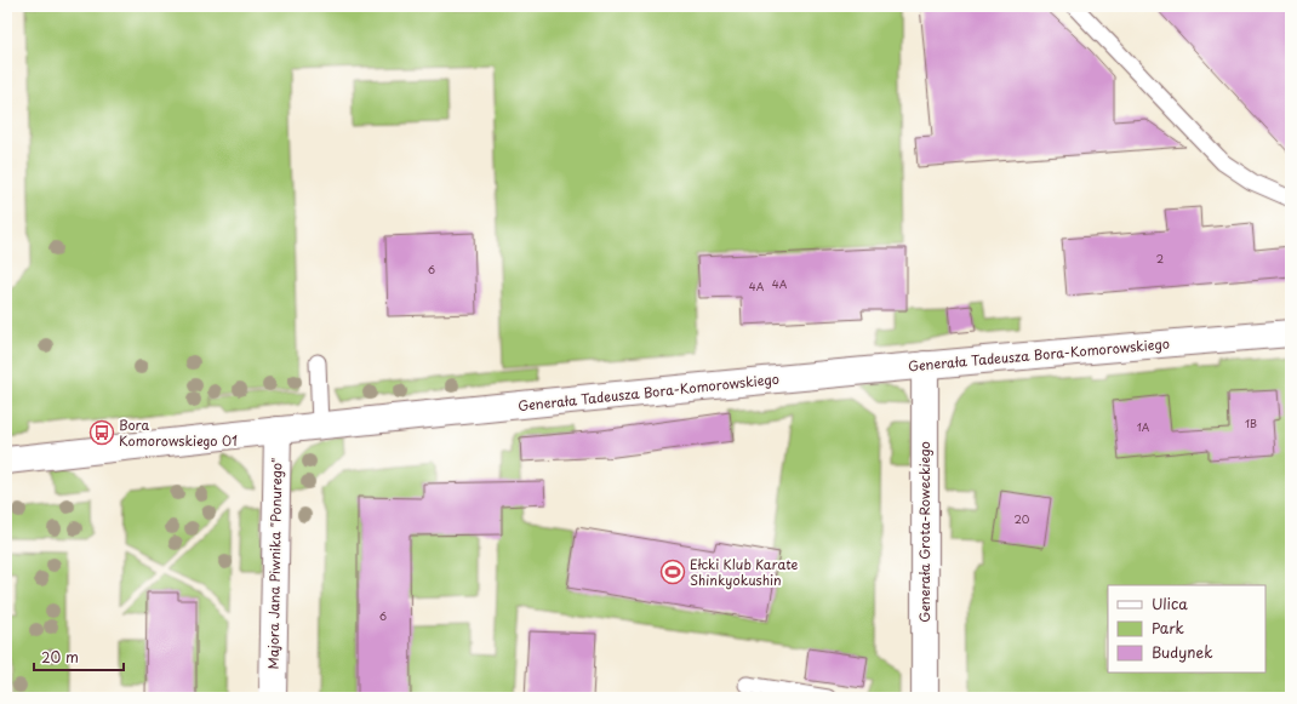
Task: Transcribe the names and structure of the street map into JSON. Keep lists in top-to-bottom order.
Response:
{
  "streets": {
    "street": ["Generała Tadeusza Bora-Komorowskiego", "Generała Grota-Roweckiego", "Majora Jana Piwnika \"Ponurego\""]
  },
  "crossings": [
    ["Generała Tadeusza Bora-Komorowskiego", "Generała Grota-Roweckiego"],
    ["Generała Tadeusza Bora-Komorowskiego", "Majora Jana Piwnika \"Ponurego\""]
  ],
  "places": {
    "bus stop": ["Bora Komorowskiego 01"],
    "sports": ["Ełcki Klub Karate Shinkyokushin"]
  },
  "house_numbers": [
    "2",
    "6",
    "4A",
    "4A",
    "1B",
    "1A",
    "20",
    "6"
  ],
  "legend": ["Ulica", "Park", "Budynek"],
  "scale_bar": "20 m"
}
